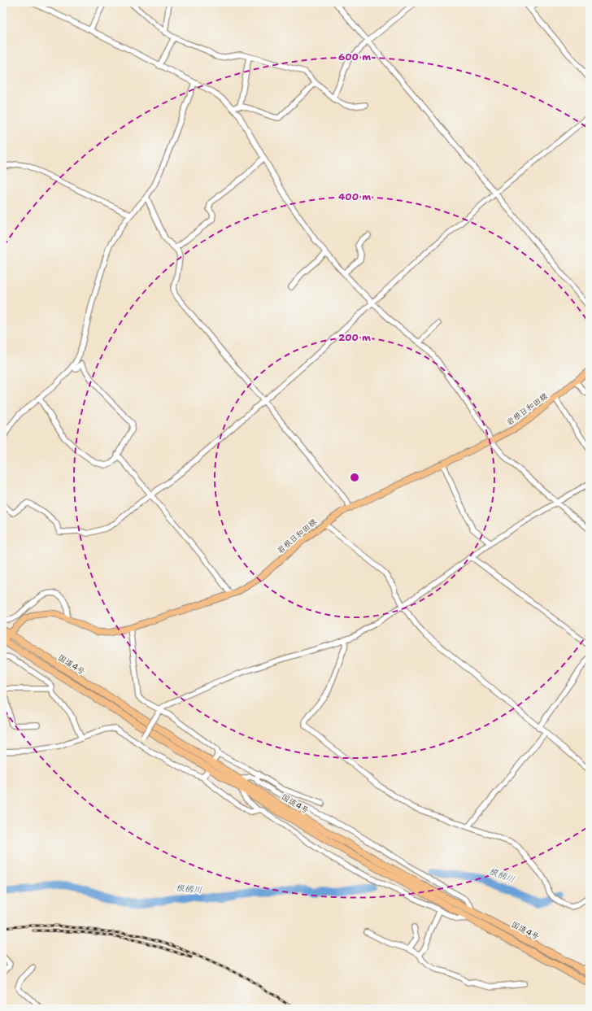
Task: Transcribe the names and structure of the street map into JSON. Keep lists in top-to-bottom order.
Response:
{
  "streets": {
    "highway": ["国道4号"],
    "main road": ["岩根日和田線"]
  },
  "crossings": [
    ["岩根日和田線", "国道4号"]
  ],
  "water": ["根柄川"],
  "rings": ["600 m", "400 m", "200 m"]
}
